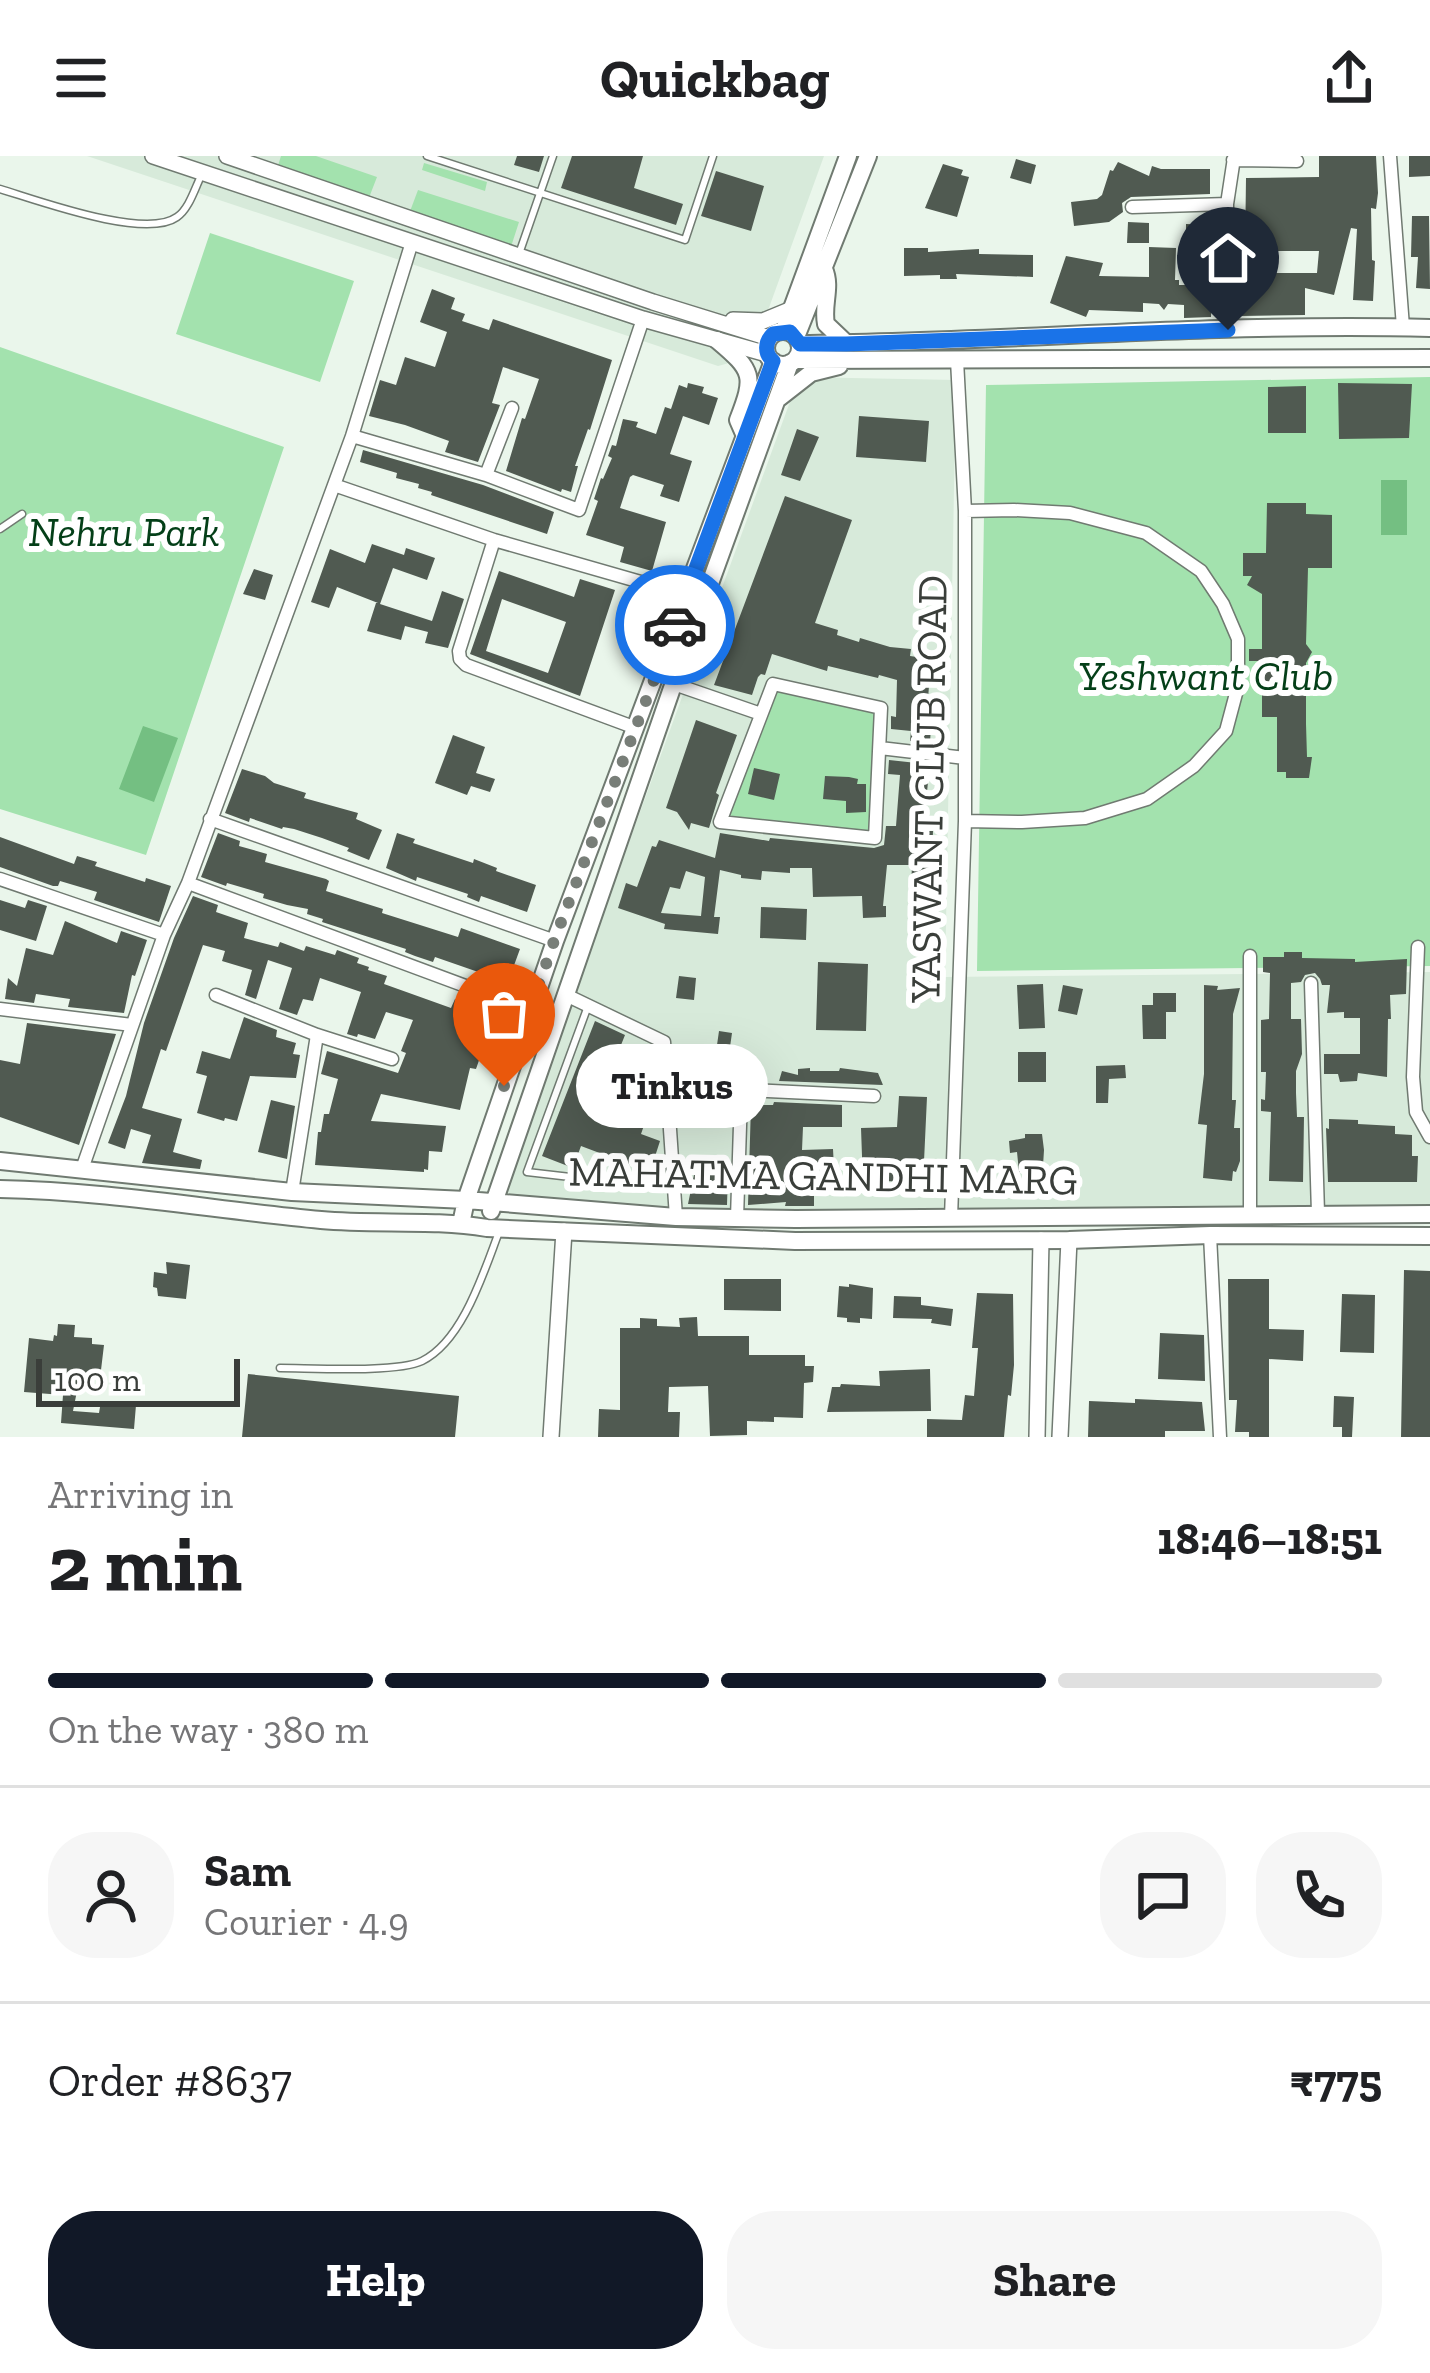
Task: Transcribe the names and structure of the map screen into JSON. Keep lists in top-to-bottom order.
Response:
{
  "streets": {
    "main road": ["MAHATMA GANDHI MARG"],
    "street": ["YASWANT CLUB ROAD"]
  },
  "crossings": [
    ["YASWANT CLUB ROAD", "MAHATMA GANDHI MARG"]
  ],
  "parks": ["Nehru Park", "Yeshwant Club"],
  "places": ["Tinkus"],
  "scale_bar": "100 m",
  "page": {
    "header": "Quickbag",
    "bubble": "Tinkus",
    "scale": "100 m",
    "heading": ["2 min", "Arriving in", "18:46–18:51"],
    "panel": [
      "Sam",
      "Courier · 4.9",
      "Order #8637",
      "₹775"
    ],
    "bar": "On the way · 380 m",
    "buttons": ["Help", "Share"]
  }
}
